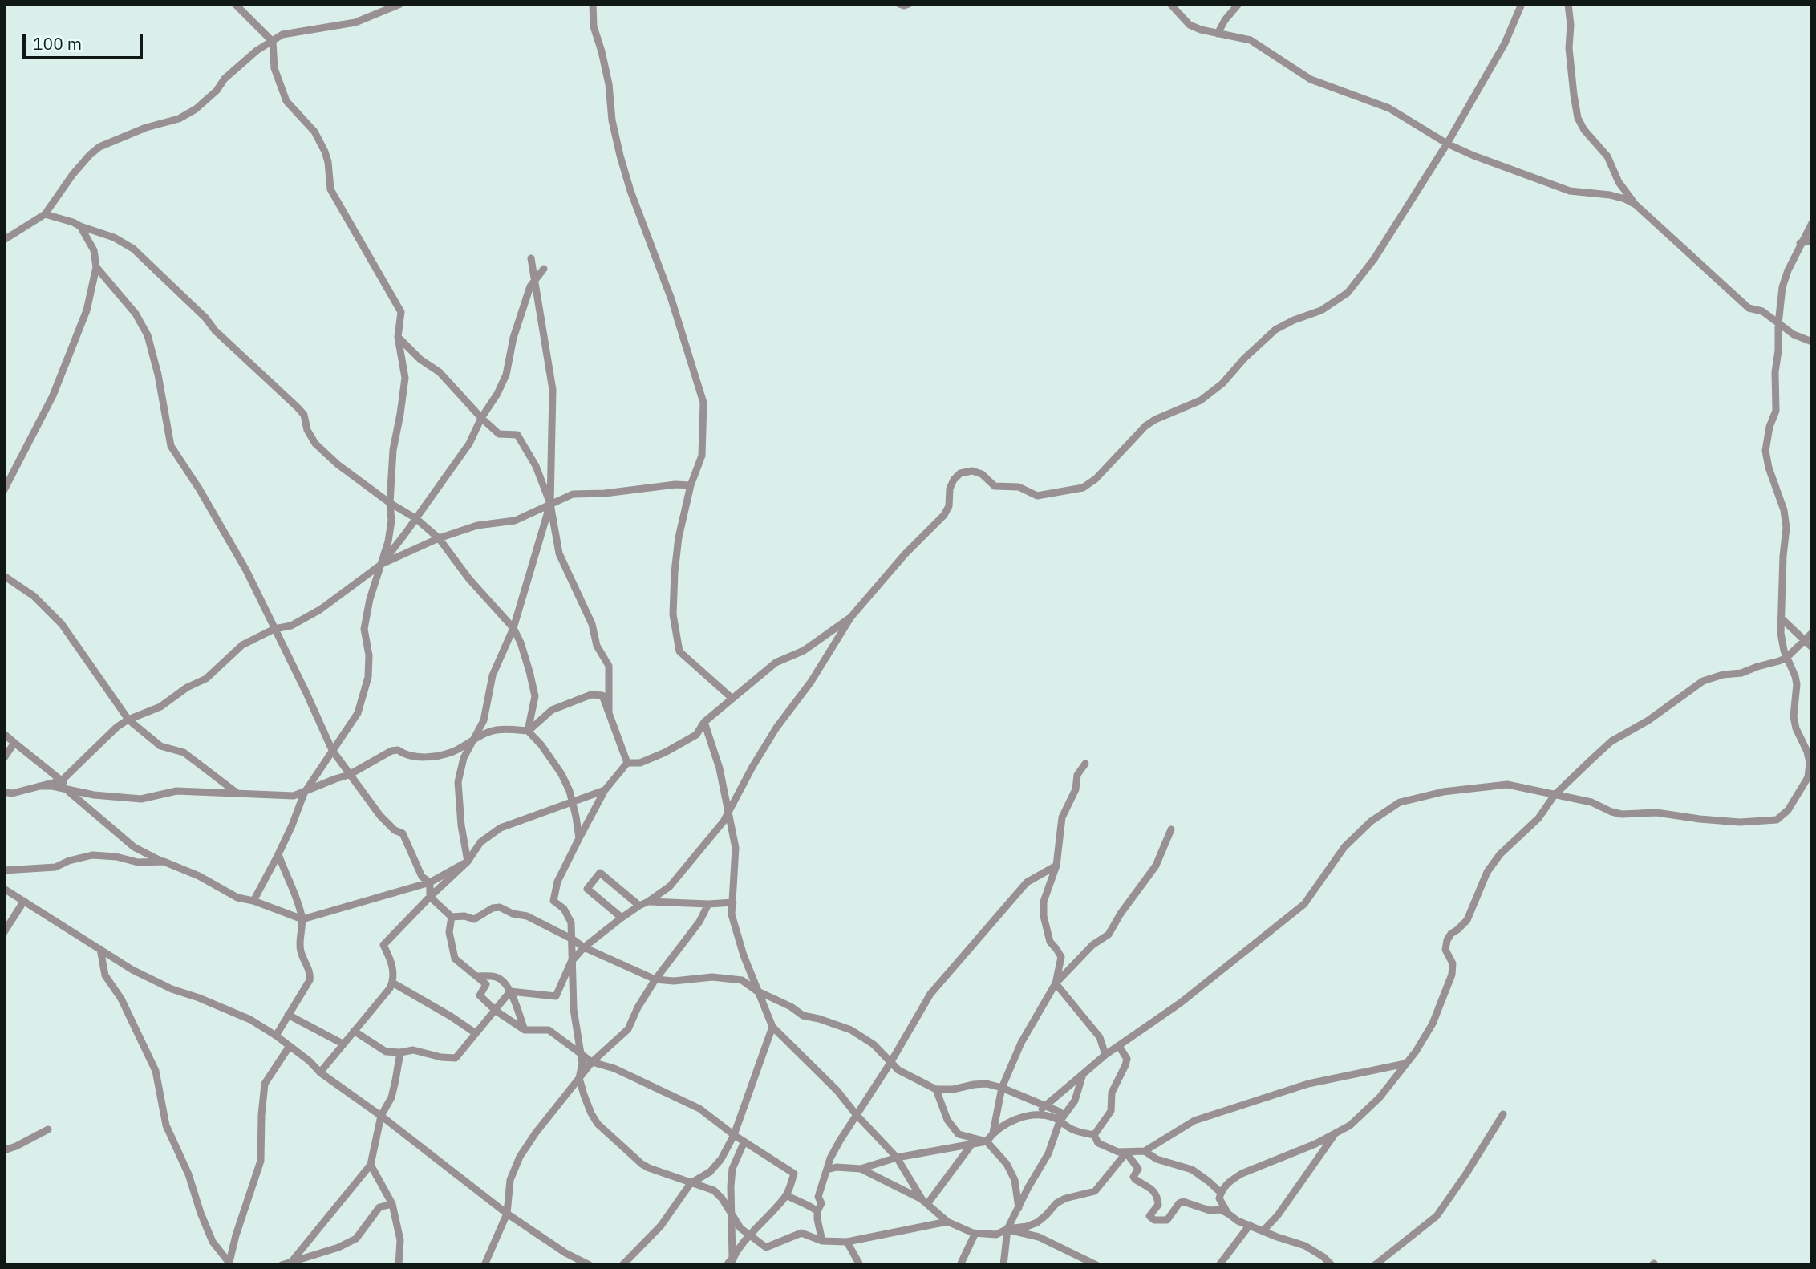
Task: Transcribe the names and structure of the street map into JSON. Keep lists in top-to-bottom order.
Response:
{
  "scale_bar": "100 m"
}
